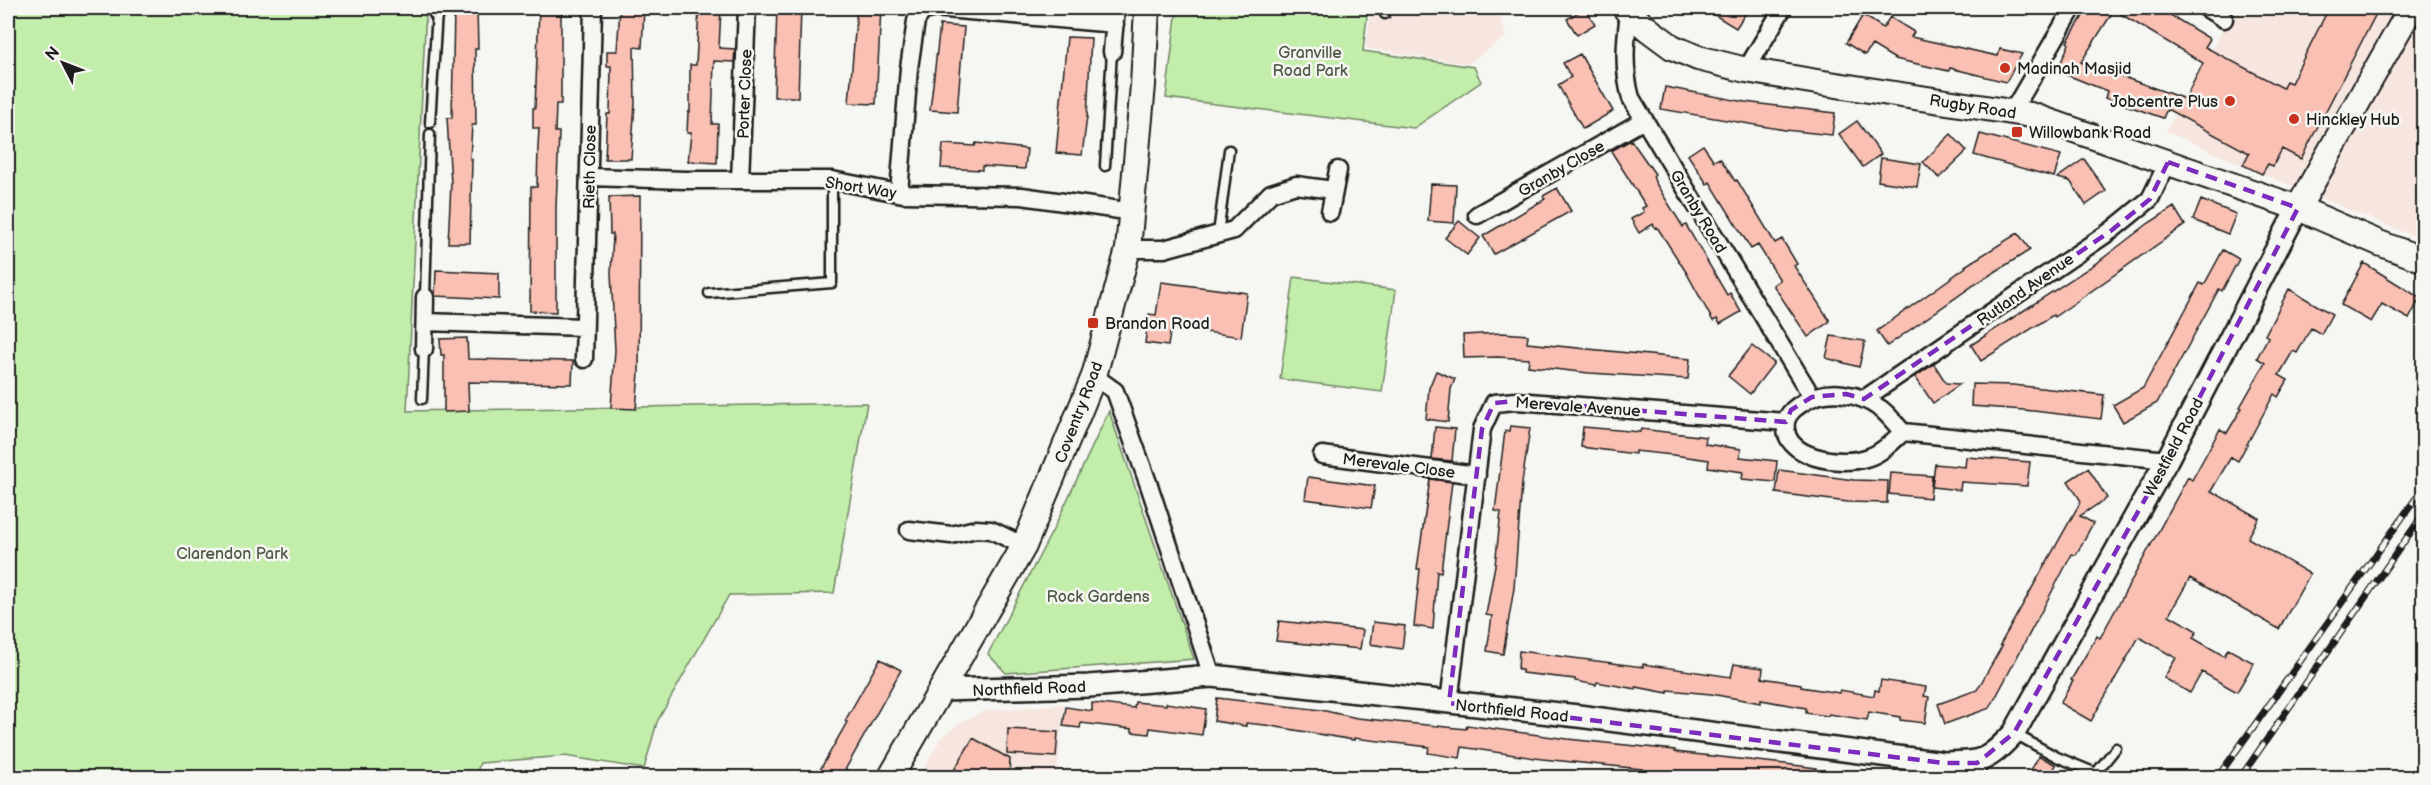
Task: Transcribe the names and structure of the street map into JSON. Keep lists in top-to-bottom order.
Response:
{
  "streets": {
    "main road": ["Rugby Road", "Coventry Road"],
    "street": [
      "Porter Close",
      "Rieth Close",
      "Granby Close",
      "Short Way",
      "Granby Road",
      "Rutland Avenue",
      "Merevale Avenue",
      "Westfield Road",
      "Merevale Close",
      "Northfield Road"
    ]
  },
  "crossings": [
    ["Porter Close", "Short Way"],
    ["Rugby Road", "Granby Road"],
    ["Rugby Road", "Rutland Avenue"],
    ["Rugby Road", "Westfield Road"],
    ["Rieth Close", "Short Way"],
    ["Granby Close", "Granby Road"],
    ["Short Way", "Coventry Road"],
    ["Granby Road", "Rutland Avenue"],
    ["Granby Road", "Merevale Avenue"],
    ["Rutland Avenue", "Merevale Avenue"],
    ["Merevale Avenue", "Merevale Close"],
    ["Merevale Avenue", "Northfield Road"],
    ["Coventry Road", "Northfield Road"],
    ["Westfield Road", "Northfield Road"]
  ],
  "parks": ["Granville Road Park", "Clarendon Park", "Rock Gardens"],
  "places": {
    "other": ["Madinah Masjid", "Jobcentre Plus", "Hinckley Hub"],
    "transit": ["Willowbank Road", "Brandon Road"]
  },
  "north": "top left"
}
